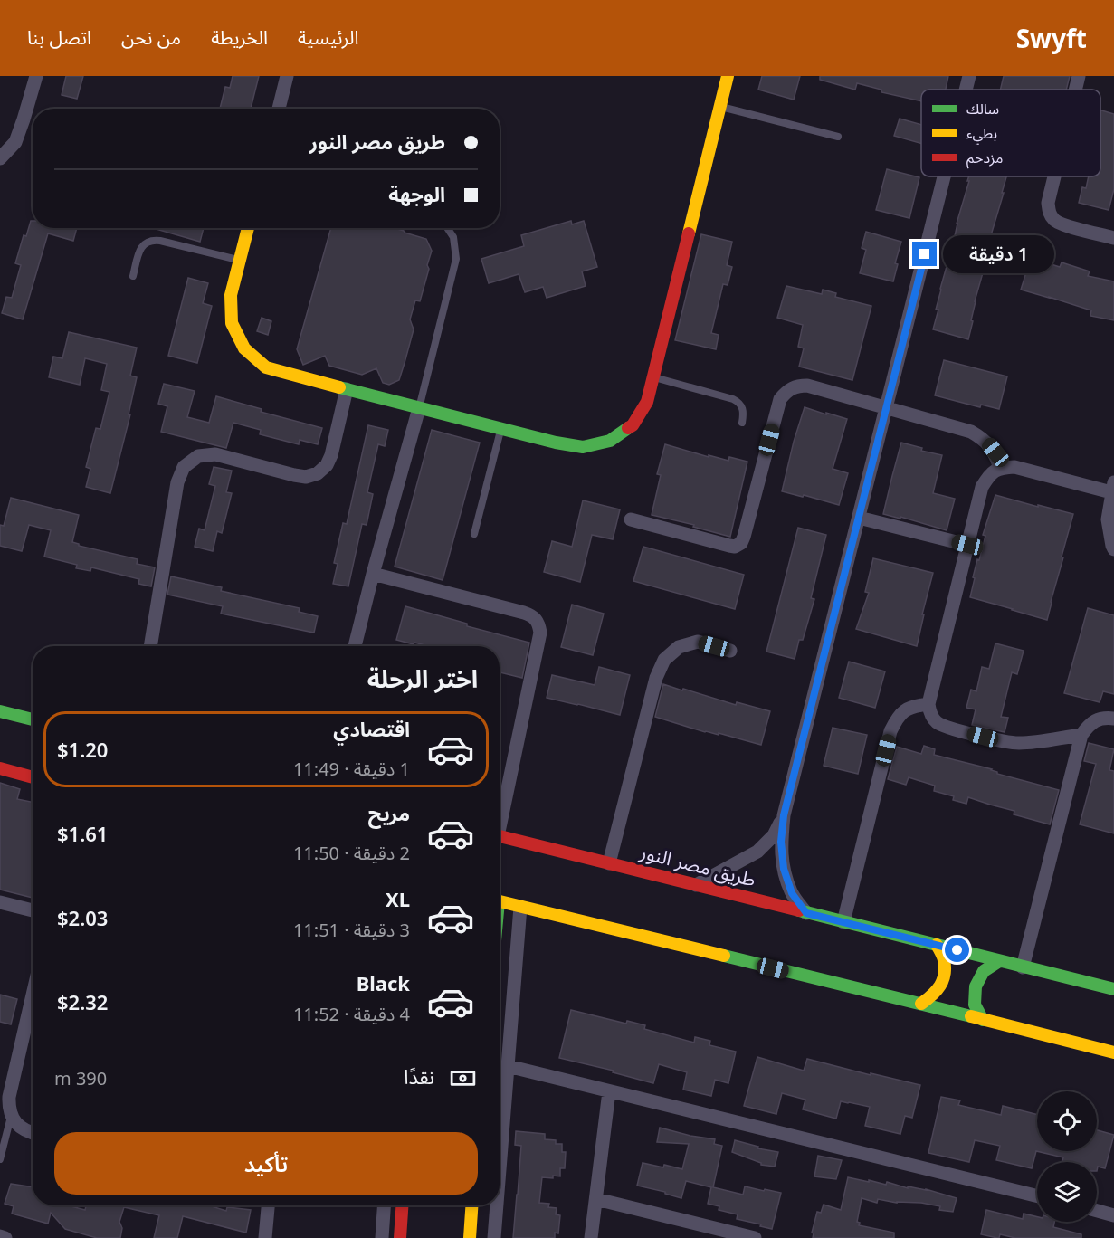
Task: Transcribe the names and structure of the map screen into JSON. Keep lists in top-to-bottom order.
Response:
{
  "streets": {
    "street": ["طريق مصر النور"]
  },
  "legend": ["سالك", "بطيء", "مزدحم"],
  "page": {
    "header": "Swyft",
    "nav": [
      "الرئيسية",
      "الخريطة",
      "من نحن",
      "اتصل بنا"
    ],
    "banner": ["طريق مصر النور", "الوجهة"],
    "bubble": "1 دقيقة",
    "heading": "اختر الرحلة",
    "list": [
      {
        "name": "اقتصادي",
        "note": "1 دقيقة · 11:49",
        "value": "$1.20"
      },
      {
        "name": "مريح",
        "note": "2 دقيقة · 11:50",
        "value": "$1.61"
      },
      {
        "name": "XL",
        "note": "3 دقيقة · 11:51",
        "value": "$2.03"
      },
      {
        "name": "Black",
        "note": "4 دقيقة · 11:52",
        "value": "$2.32"
      }
    ],
    "pay": ["نقدًا", "390 m"],
    "buttons": "تأكيد"
  }
}
